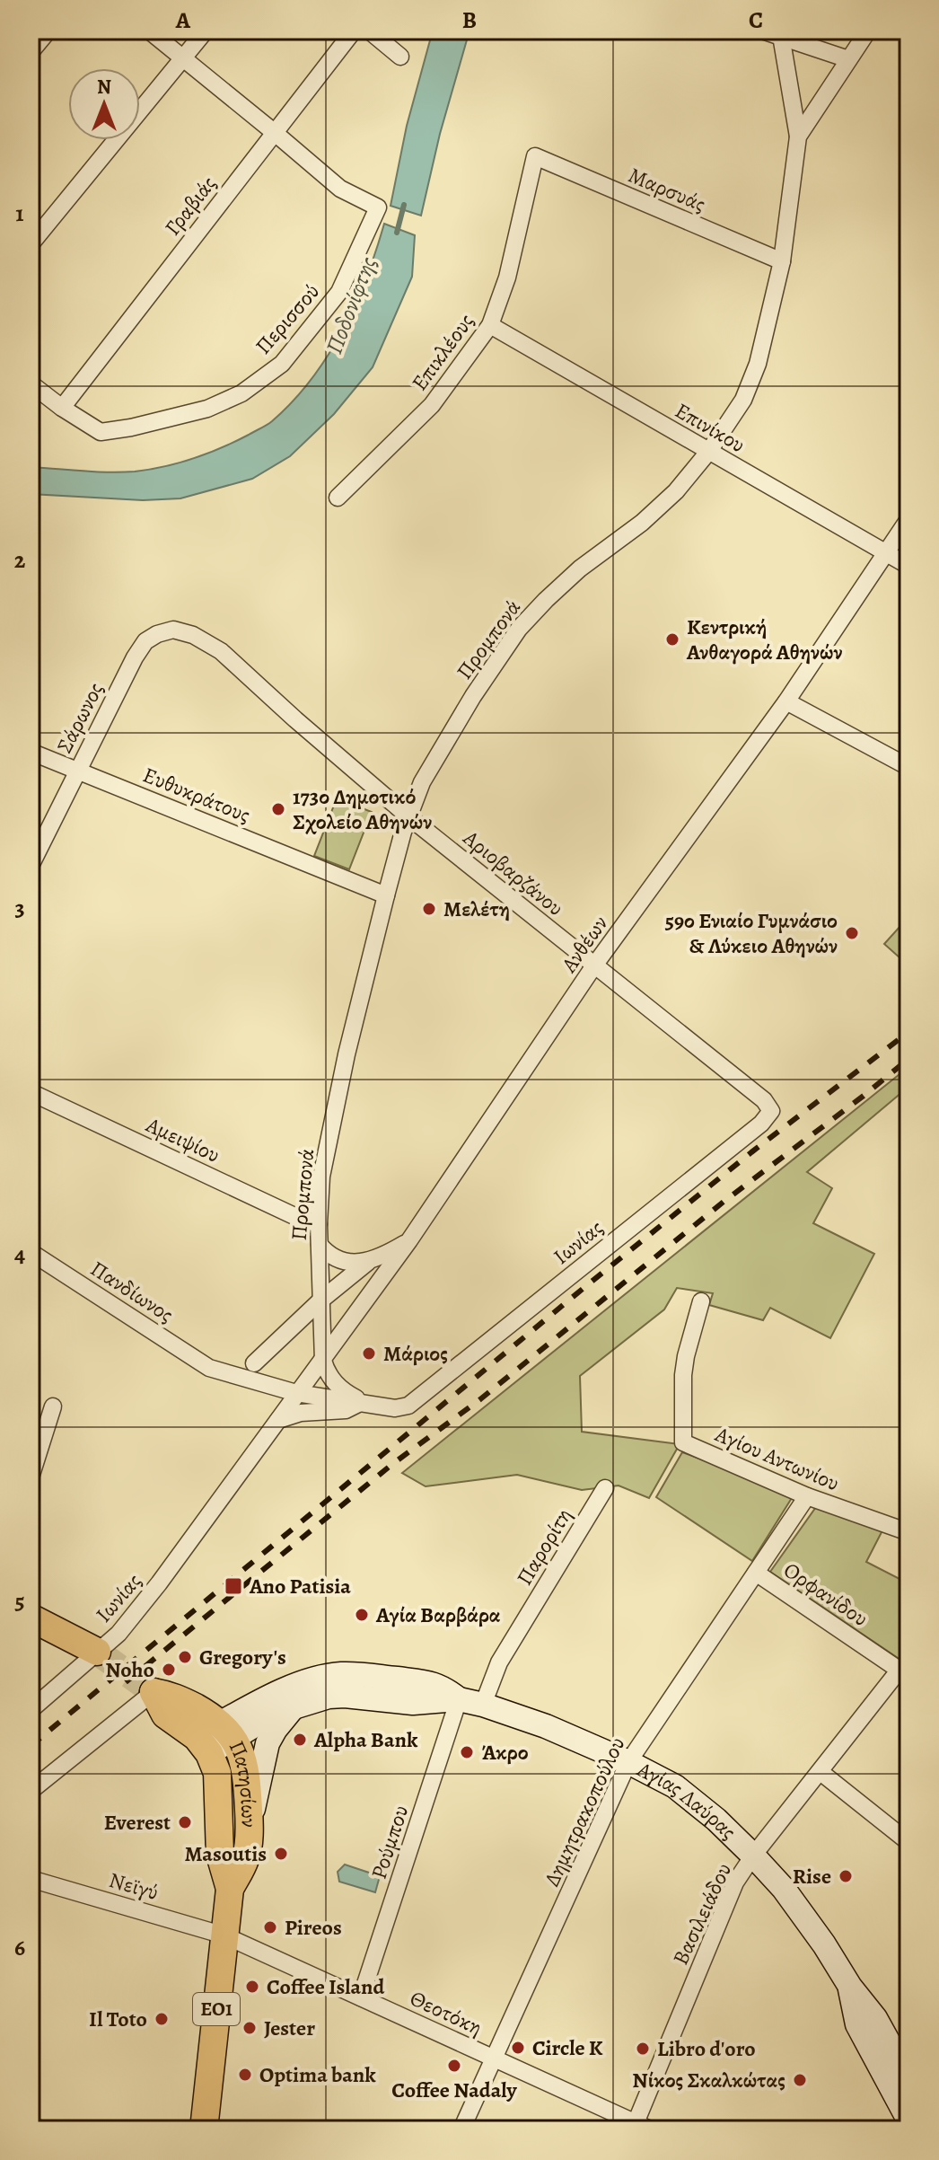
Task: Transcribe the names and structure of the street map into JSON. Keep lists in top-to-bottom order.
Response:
{
  "streets": {
    "main road": ["Πατησίων", "ΕΟ1"],
    "street": [
      "Μαρσυάς",
      "Γραβιάς",
      "Περισσού",
      "Επικλέους",
      "Επινίκου",
      "Προμπονά",
      "Σάρωνος",
      "Ευθυκράτους",
      "Αριοβαρζάνου",
      "Ανθέων",
      "Αμειψίου",
      "Ιωνίας",
      "Πανδίωνος",
      "Αγίου Αντωνίου",
      "Παρορίτη",
      "Ορφανίδου",
      "Αγίας Λαύρας",
      "Δημητρακοπούλου",
      "Ρούμπου",
      "Νεϊγύ",
      "Βασιλειάδου",
      "Θεοτόκη"
    ]
  },
  "crossings": [
    ["Μαρσυάς", "Επικλέους"],
    ["Μαρσυάς", "Προμπονά"],
    ["Γραβιάς", "Περισσού"],
    ["Επικλέους", "Επινίκου"],
    ["Επινίκου", "Προμπονά"],
    ["Επινίκου", "Ανθέων"],
    ["Προμπονά", "Ευθυκράτους"],
    ["Προμπονά", "Αριοβαρζάνου"],
    ["Προμπονά", "Ανθέων"],
    ["Προμπονά", "Αμειψίου"],
    ["Σάρωνος", "Ευθυκράτους"],
    ["Σάρωνος", "Αριοβαρζάνου"],
    ["Αριοβαρζάνου", "Ανθέων"],
    ["Αριοβαρζάνου", "Ιωνίας"],
    ["Ανθέων", "Ιωνίας"],
    ["Ανθέων", "Πανδίωνος"],
    ["Ιωνίας", "Πανδίωνος"],
    ["Αγίου Αντωνίου", "Δημητρακοπούλου"],
    ["Παρορίτη", "Αγίας Λαύρας"],
    ["Ορφανίδου", "Δημητρακοπούλου"],
    ["Ορφανίδου", "Βασιλειάδου"],
    ["Πατησίων", "Αγίας Λαύρας"],
    ["Πατησίων", "Νεϊγύ"],
    ["Πατησίων", "Θεοτόκη"],
    ["Αγίας Λαύρας", "Δημητρακοπούλου"],
    ["Αγίας Λαύρας", "Ρούμπου"],
    ["Αγίας Λαύρας", "Βασιλειάδου"],
    ["Δημητρακοπούλου", "Θεοτόκη"],
    ["Ρούμπου", "Θεοτόκη"],
    ["Νεϊγύ", "Θεοτόκη"],
    ["Βασιλειάδου", "Θεοτόκη"]
  ],
  "water": ["Ποδονίφτης"],
  "places": {
    "other": [
      "Κεντρική Ανθαγορά Αθηνών",
      "173ο Δημοτικό Σχολείο Αθηνών",
      "Μελέτη",
      "59ο Ενιαίο Γυμνάσιο & Λύκειο Αθηνών",
      "Μάριος",
      "Αγία Βαρβάρα",
      "Gregory's",
      "Noho",
      "Alpha Bank",
      "Άκρο",
      "Everest",
      "Masoutis",
      "Rise",
      "Pireos",
      "Coffee Island",
      "Il Toto",
      "Jester",
      "Circle K",
      "Libro d'oro",
      "Coffee Nadaly",
      "Optima bank",
      "Νίκος Σκαλκώτας"
    ],
    "transit": ["Ano Patisia"]
  },
  "north": "top",
  "grid": {
    "columns": ["A", "B", "C"],
    "rows": [
      "1",
      "2",
      "3",
      "4",
      "5",
      "6"
    ]
  }
}
